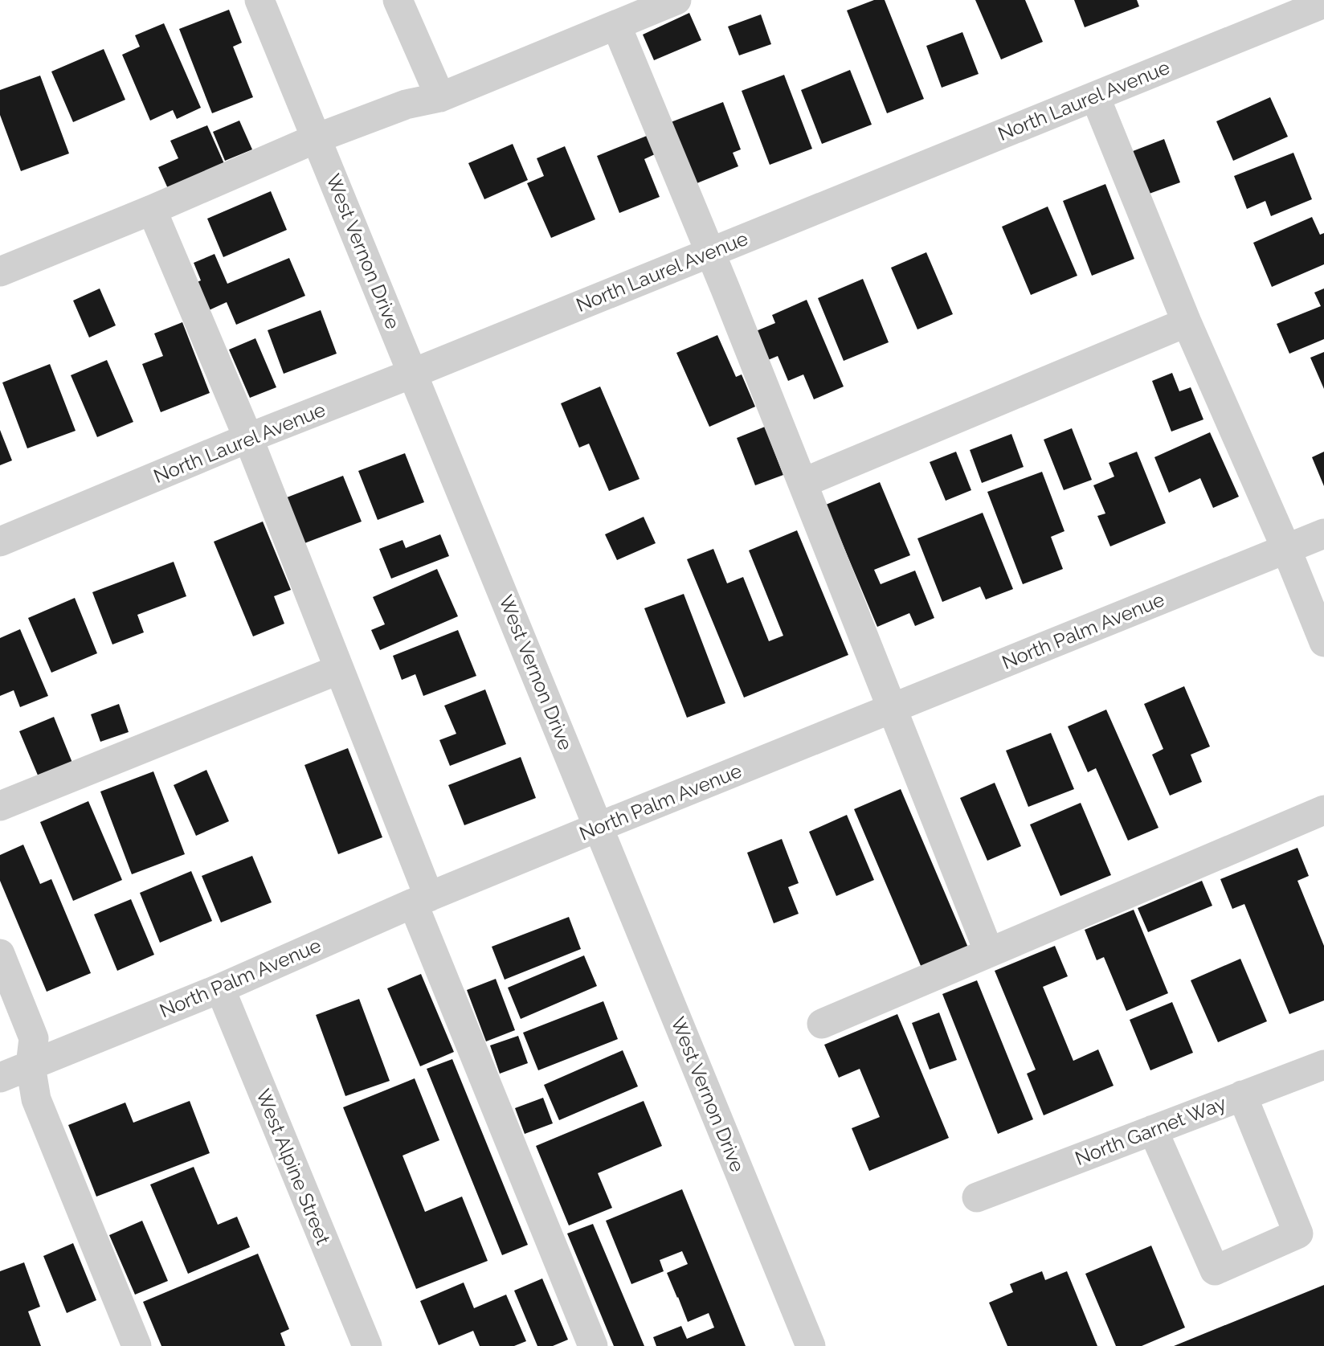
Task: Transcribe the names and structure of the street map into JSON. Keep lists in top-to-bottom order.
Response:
{
  "streets": {
    "street": [
      "North Laurel Avenue",
      "West Vernon Drive",
      "North Palm Avenue",
      "North Garnet Way",
      "West Alpine Street"
    ]
  },
  "crossings": [
    ["North Laurel Avenue", "West Vernon Drive"],
    ["West Vernon Drive", "North Palm Avenue"],
    ["North Palm Avenue", "West Alpine Street"]
  ]
}
